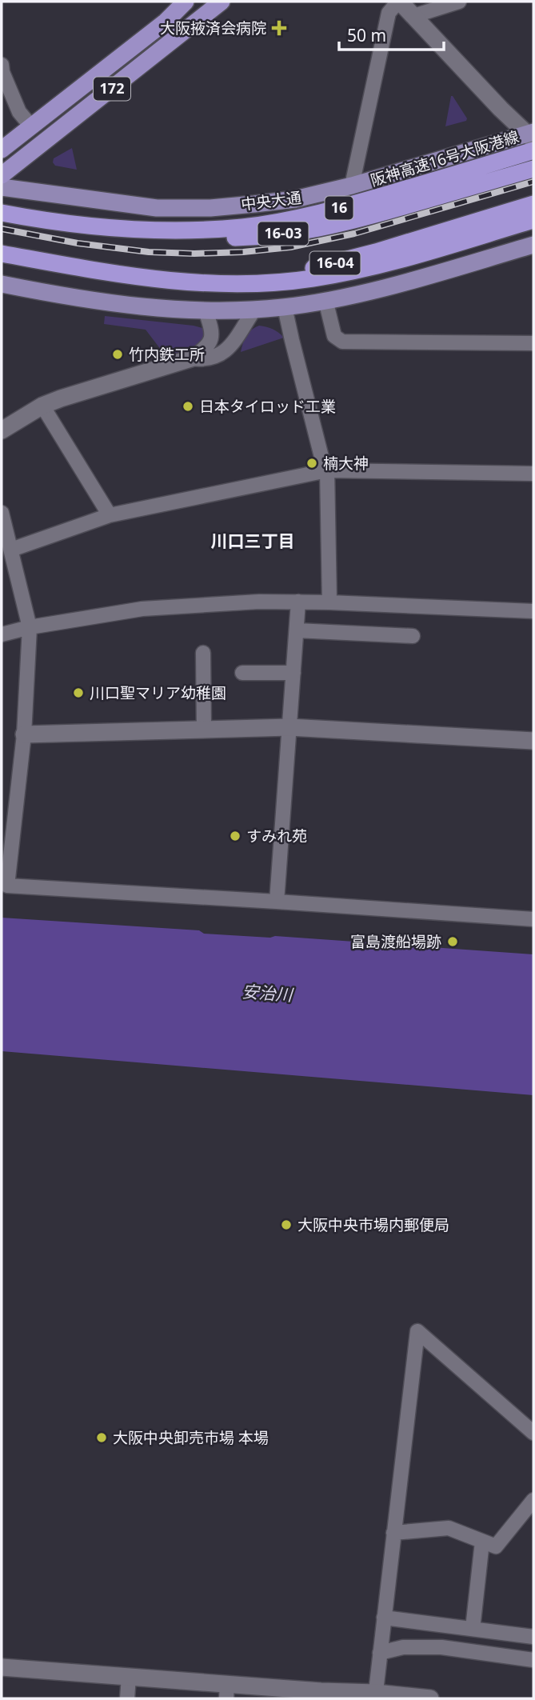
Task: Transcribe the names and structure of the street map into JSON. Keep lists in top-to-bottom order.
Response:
{
  "streets": {
    "highway": [
      "172",
      "阪神高速16号大阪港線",
      "16",
      "16-03",
      "16-04"
    ],
    "main road": ["中央大通"]
  },
  "crossings": [
    ["阪神高速16号大阪港線", "16-03"]
  ],
  "districts": ["川口三丁目"],
  "water": ["安治川"],
  "places": {
    "health": ["大阪掖済会病院"],
    "other": [
      "竹内鉄工所",
      "日本タイロッド工業",
      "楠大神",
      "川口聖マリア幼稚園",
      "すみれ苑",
      "富島渡船場跡",
      "大阪中央市場内郵便局",
      "大阪中央卸売市場 本場"
    ]
  },
  "scale_bar": "50 m"
}
